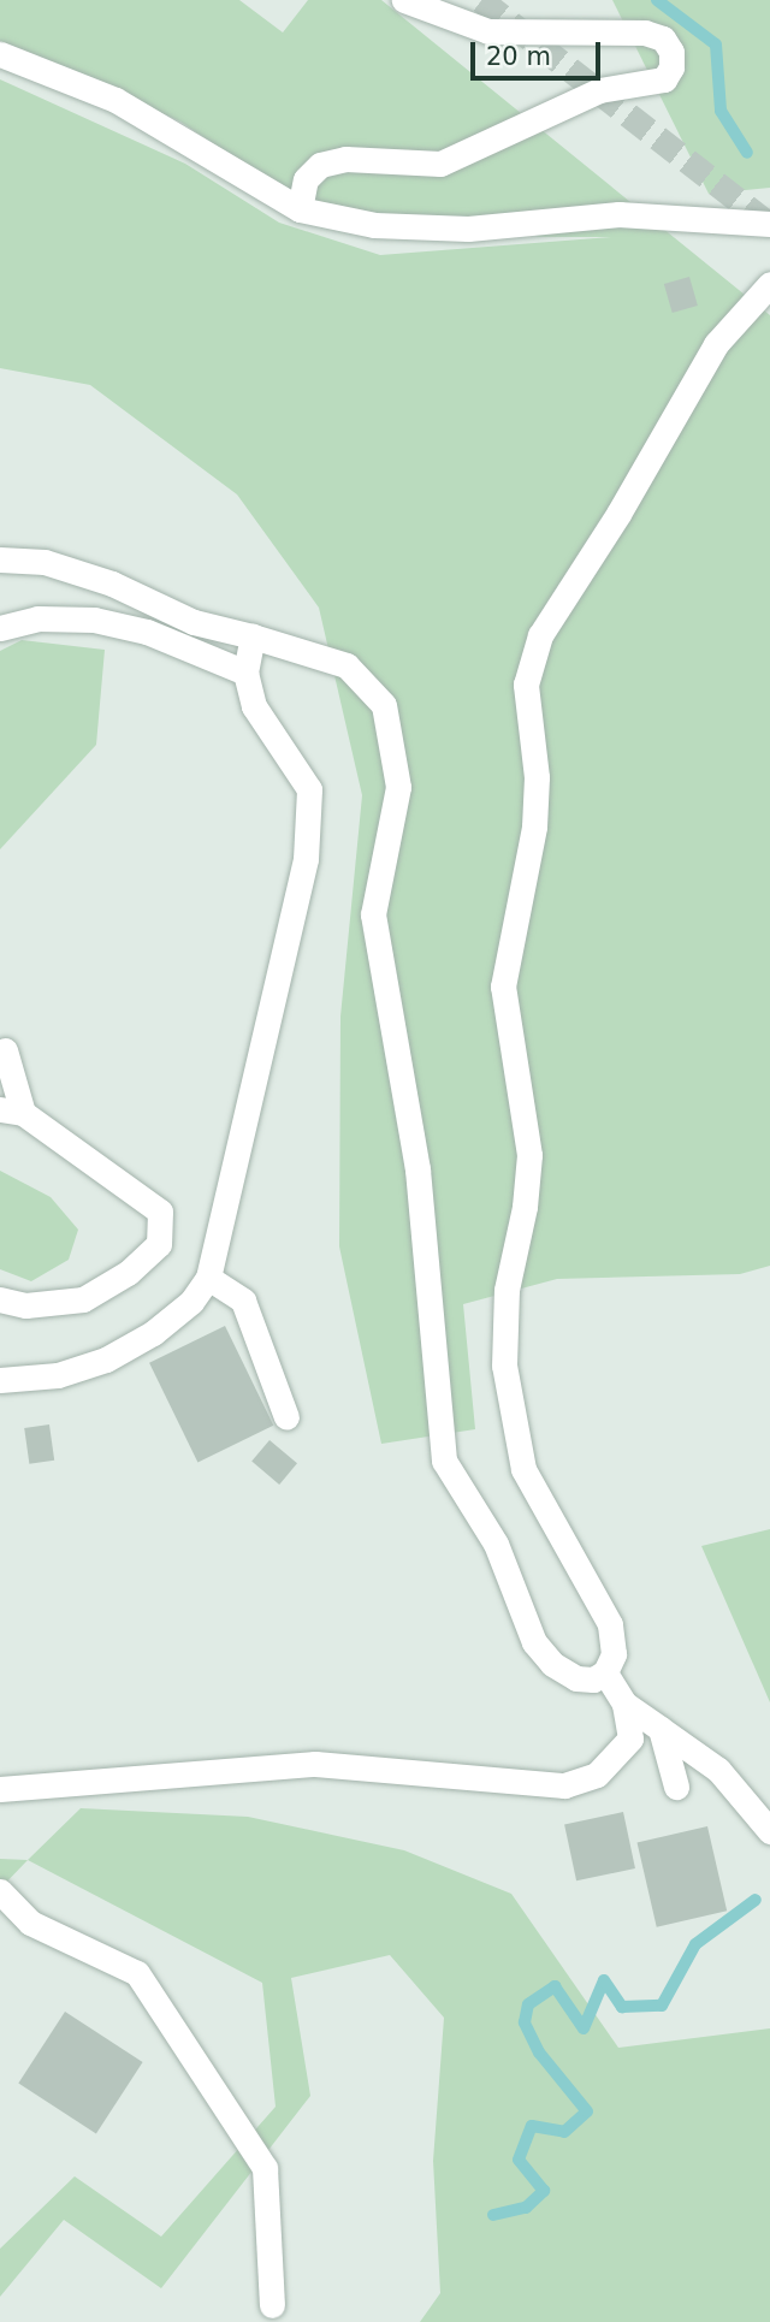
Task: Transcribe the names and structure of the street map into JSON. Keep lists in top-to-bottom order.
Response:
{
  "scale_bar": "20 m"
}
